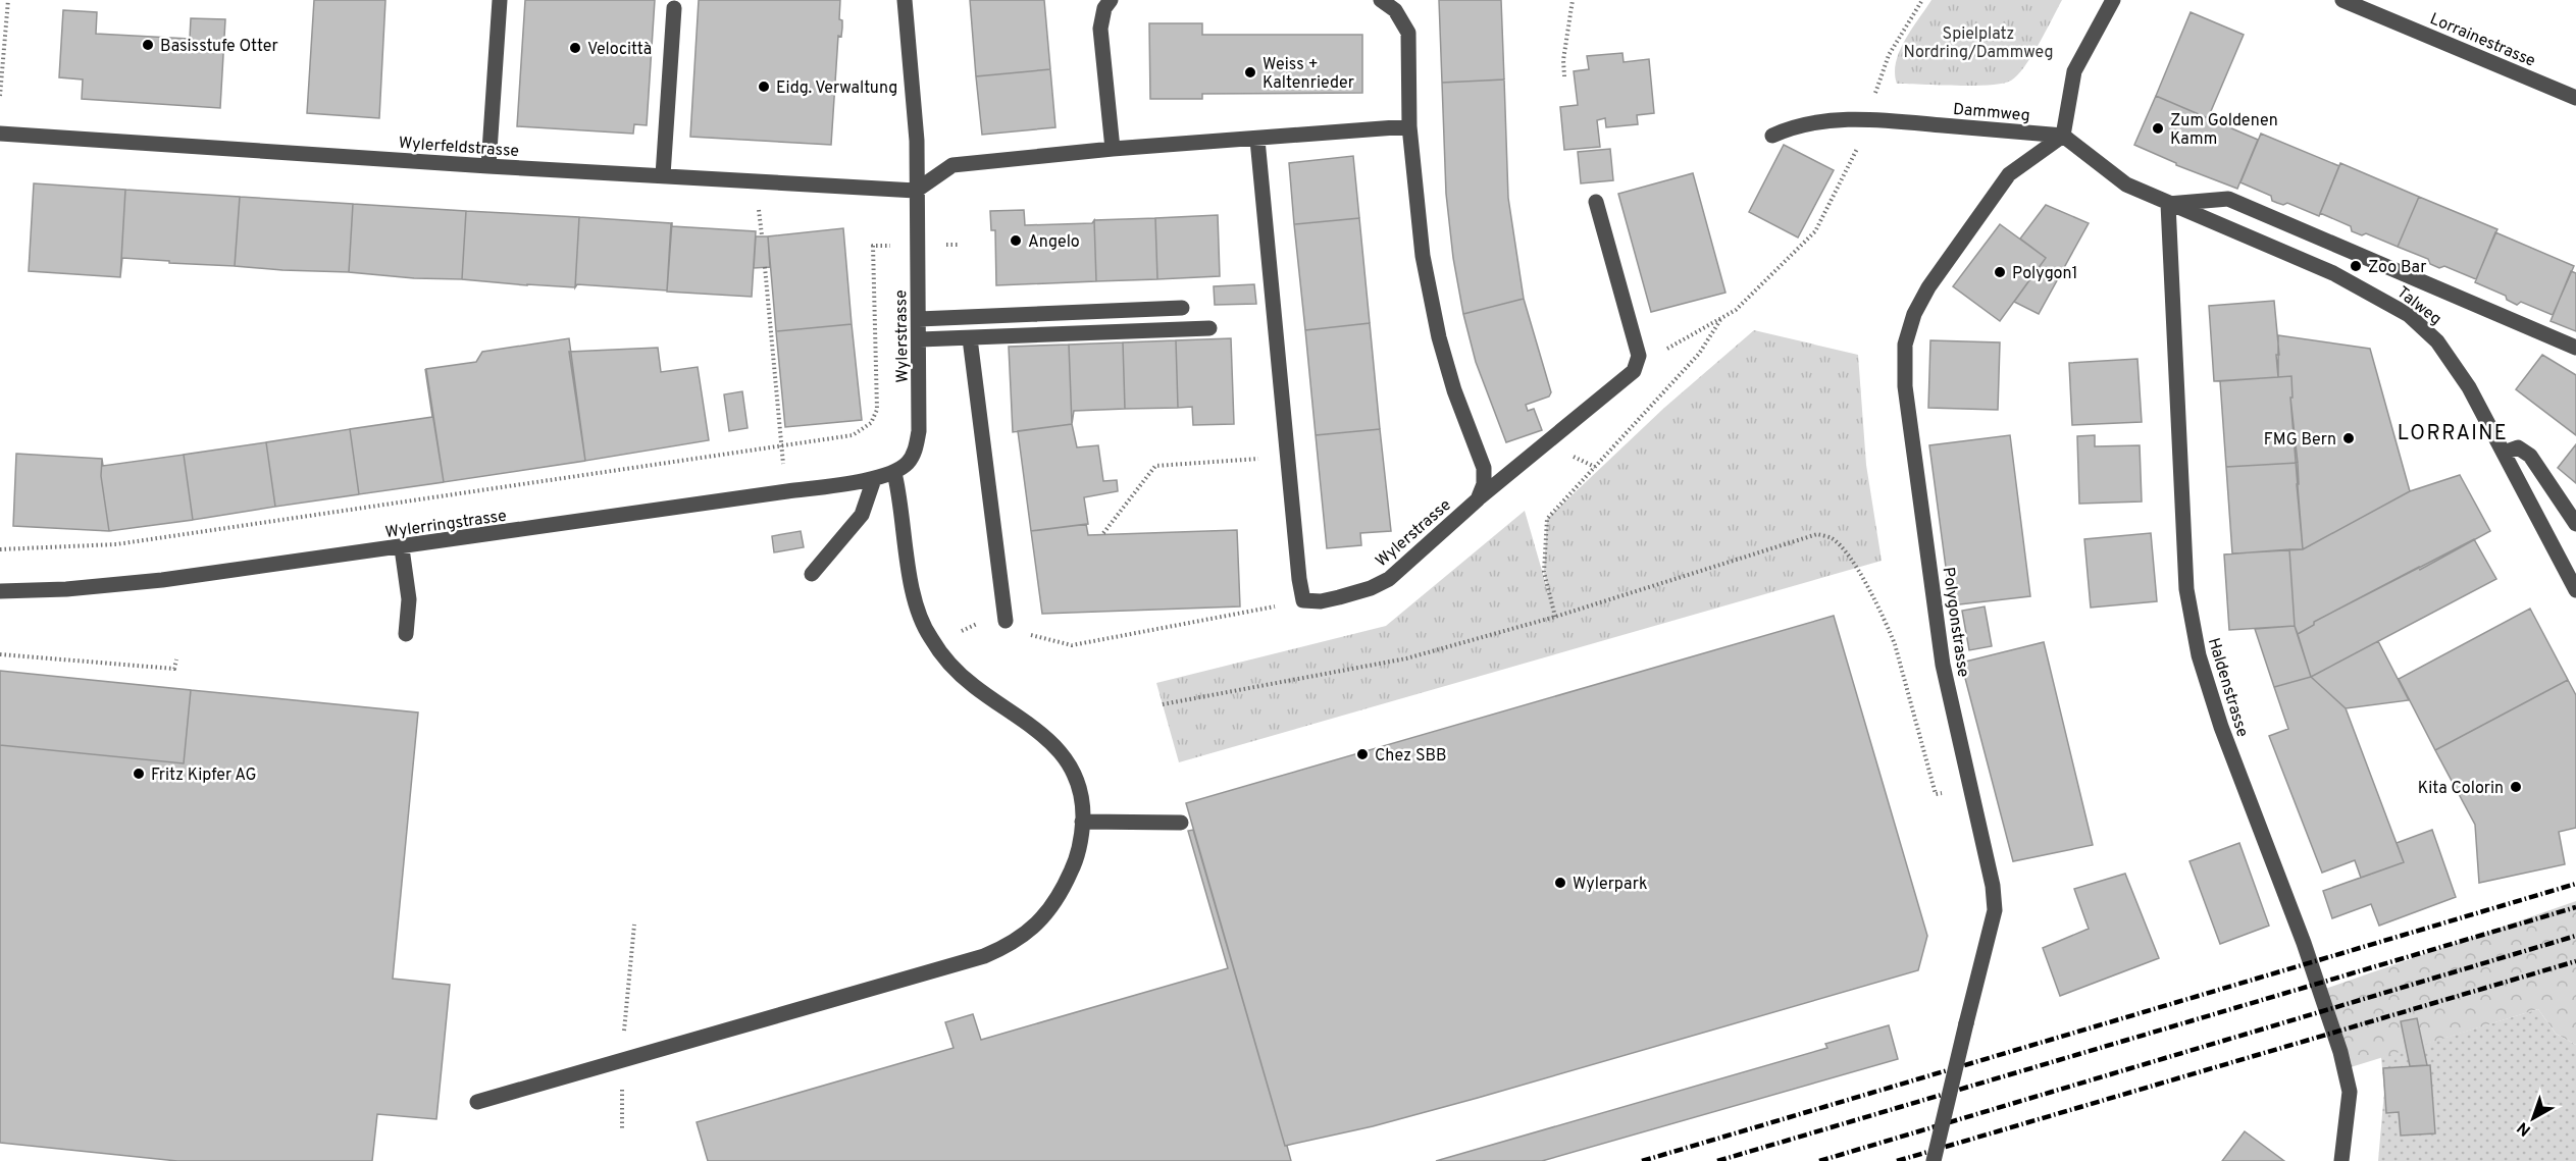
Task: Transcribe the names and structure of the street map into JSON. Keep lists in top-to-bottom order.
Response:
{
  "streets": {
    "street": [
      "Lorrainestrasse",
      "Dammweg",
      "Wylerfeldstrasse",
      "Talweg",
      "Wylerstrasse",
      "Wylerringstrasse",
      "Polygonstrasse",
      "Haldenstrasse"
    ]
  },
  "crossings": [
    ["Dammweg", "Talweg"],
    ["Dammweg", "Polygonstrasse"],
    ["Wylerfeldstrasse", "Wylerstrasse"],
    ["Talweg", "Polygonstrasse"],
    ["Talweg", "Haldenstrasse"],
    ["Wylerstrasse", "Wylerringstrasse"]
  ],
  "districts": ["LORRAINE"],
  "parks": ["Spielplatz Nordring/Dammweg"],
  "places": [
    "Basisstufe Otter",
    "Velocittà",
    "Weiss + Kaltenrieder",
    "Eidg. Verwaltung",
    "Zum Goldenen Kamm",
    "Angelo",
    "Zoo Bar",
    "Polygon1",
    "FMG Bern",
    "Chez SBB",
    "Fritz Kipfer AG",
    "Kita Colorin",
    "Wylerpark"
  ],
  "north": "bottom left"
}
